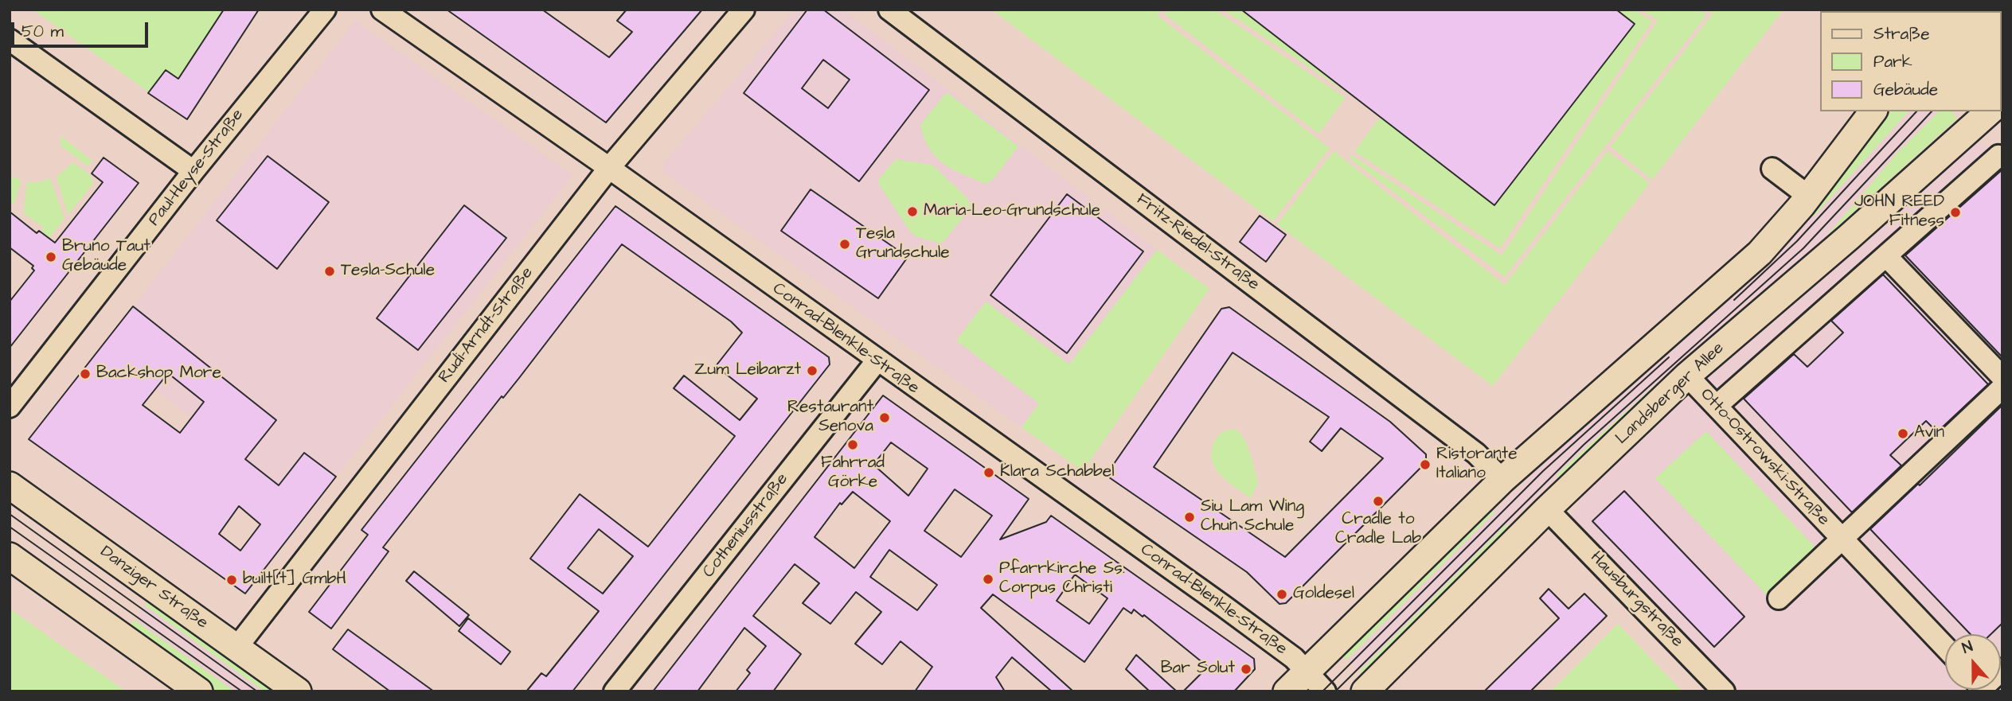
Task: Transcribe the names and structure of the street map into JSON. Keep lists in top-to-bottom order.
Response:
{
  "streets": {
    "main road": ["Landsberger Allee", "Danziger Straße"],
    "street": [
      "Paul-Heyse-Straße",
      "Fritz-Riedel-Straße",
      "Rudi-Arndt-Straße",
      "Conrad-Blenkle-Straße",
      "Otto-Ostrowski-Straße",
      "Cotheniusstraße",
      "Hausburgstraße"
    ]
  },
  "crossings": [
    ["Rudi-Arndt-Straße", "Conrad-Blenkle-Straße"],
    ["Rudi-Arndt-Straße", "Danziger Straße"],
    ["Conrad-Blenkle-Straße", "Cotheniusstraße"],
    ["Landsberger Allee", "Otto-Ostrowski-Straße"],
    ["Landsberger Allee", "Hausburgstraße"]
  ],
  "places": [
    "Maria-Leo-Grundschule",
    "JOHN REED Fitness",
    "Tesla Grundschule",
    "Bruno Taut Gebäude",
    "Tesla-Schule",
    "Zum Leibarzt",
    "Backshop More",
    "Restaurant Senova",
    "Avin",
    "Fahrrad Görke",
    "Ristorante Italiano",
    "Klara Schabbel",
    "Cradle to Cradle Lab",
    "Siu Lam Wing Chun Schule",
    "Pfarrkirche Ss. Corpus Christi",
    "built[t] GmbH",
    "Goldesel",
    "Bar Solut"
  ],
  "legend": ["Straße", "Park", "Gebäude"],
  "scale_bar": "50 m",
  "north": "top"
}
